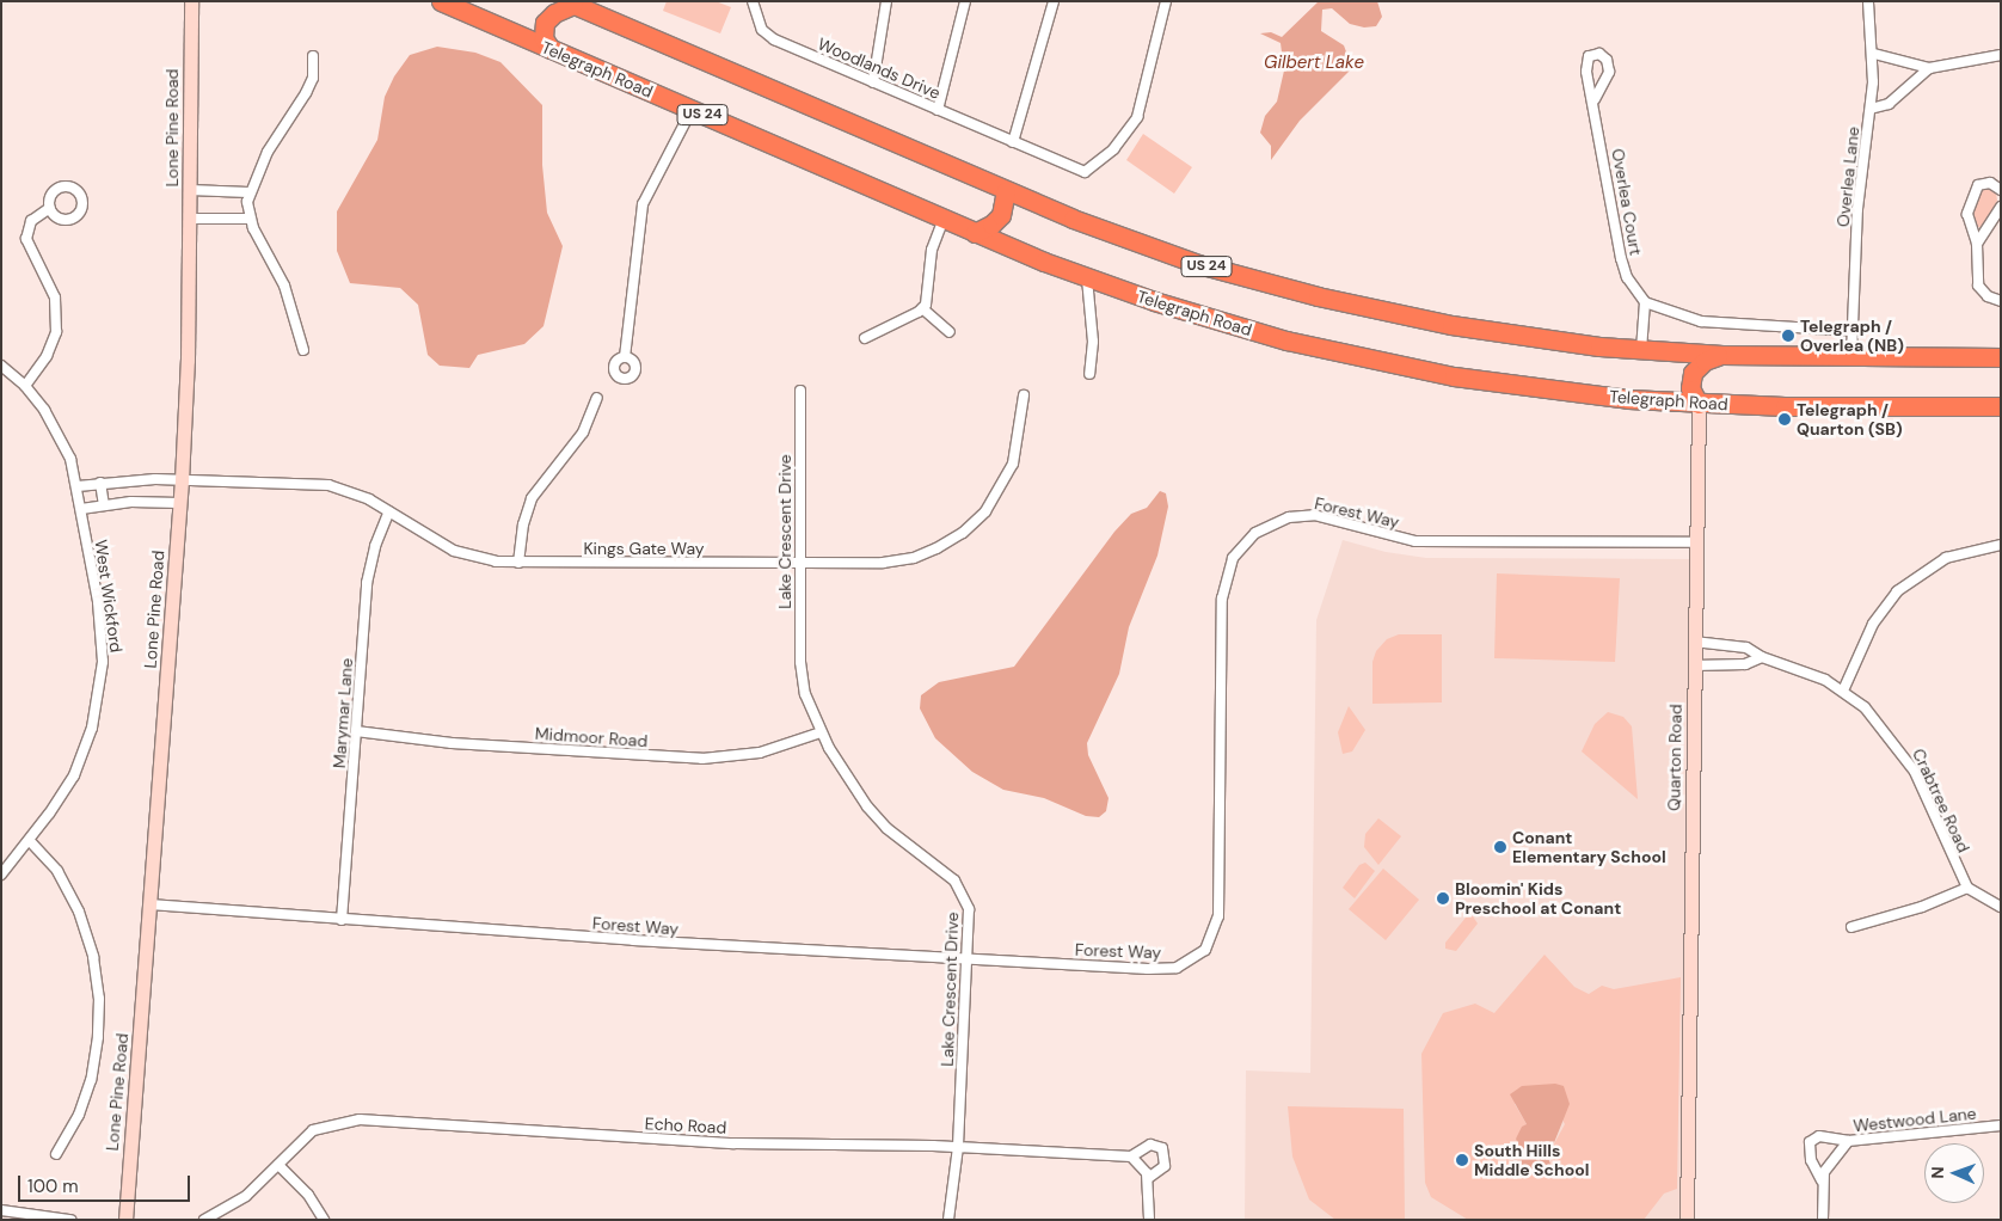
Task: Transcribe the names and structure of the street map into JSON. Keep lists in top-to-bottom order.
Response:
{
  "streets": {
    "highway": ["Telegraph Road", "US 24"],
    "street": [
      "Woodlands Drive",
      "Lone Pine Road",
      "Overlea Lane",
      "Overlea Court",
      "Forest Way",
      "Lake Crescent Drive",
      "Kings Gate Way",
      "West Wickford",
      "Marymar Lane",
      "Midmoor Road",
      "Quarton Road",
      "Crabtree Road",
      "Westwood Lane",
      "Echo Road"
    ]
  },
  "crossings": [
    ["Telegraph Road", "Quarton Road"],
    ["US 24", "Overlea Lane"],
    ["Lone Pine Road", "Forest Way"],
    ["Lone Pine Road", "Kings Gate Way"],
    ["Forest Way", "Lake Crescent Drive"],
    ["Forest Way", "Marymar Lane"],
    ["Forest Way", "Quarton Road"],
    ["Lake Crescent Drive", "Kings Gate Way"],
    ["Lake Crescent Drive", "Midmoor Road"],
    ["Lake Crescent Drive", "Echo Road"],
    ["Kings Gate Way", "West Wickford"],
    ["Kings Gate Way", "Marymar Lane"],
    ["Marymar Lane", "Midmoor Road"],
    ["Quarton Road", "Crabtree Road"]
  ],
  "water": ["Gilbert Lake"],
  "places": [
    "Telegraph / Overlea (NB)",
    "Telegraph / Quarton (SB)",
    "Conant Elementary School",
    "Bloomin' Kids Preschool at Conant",
    "South Hills Middle School"
  ],
  "scale_bar": "100 m",
  "north": "left"
}
